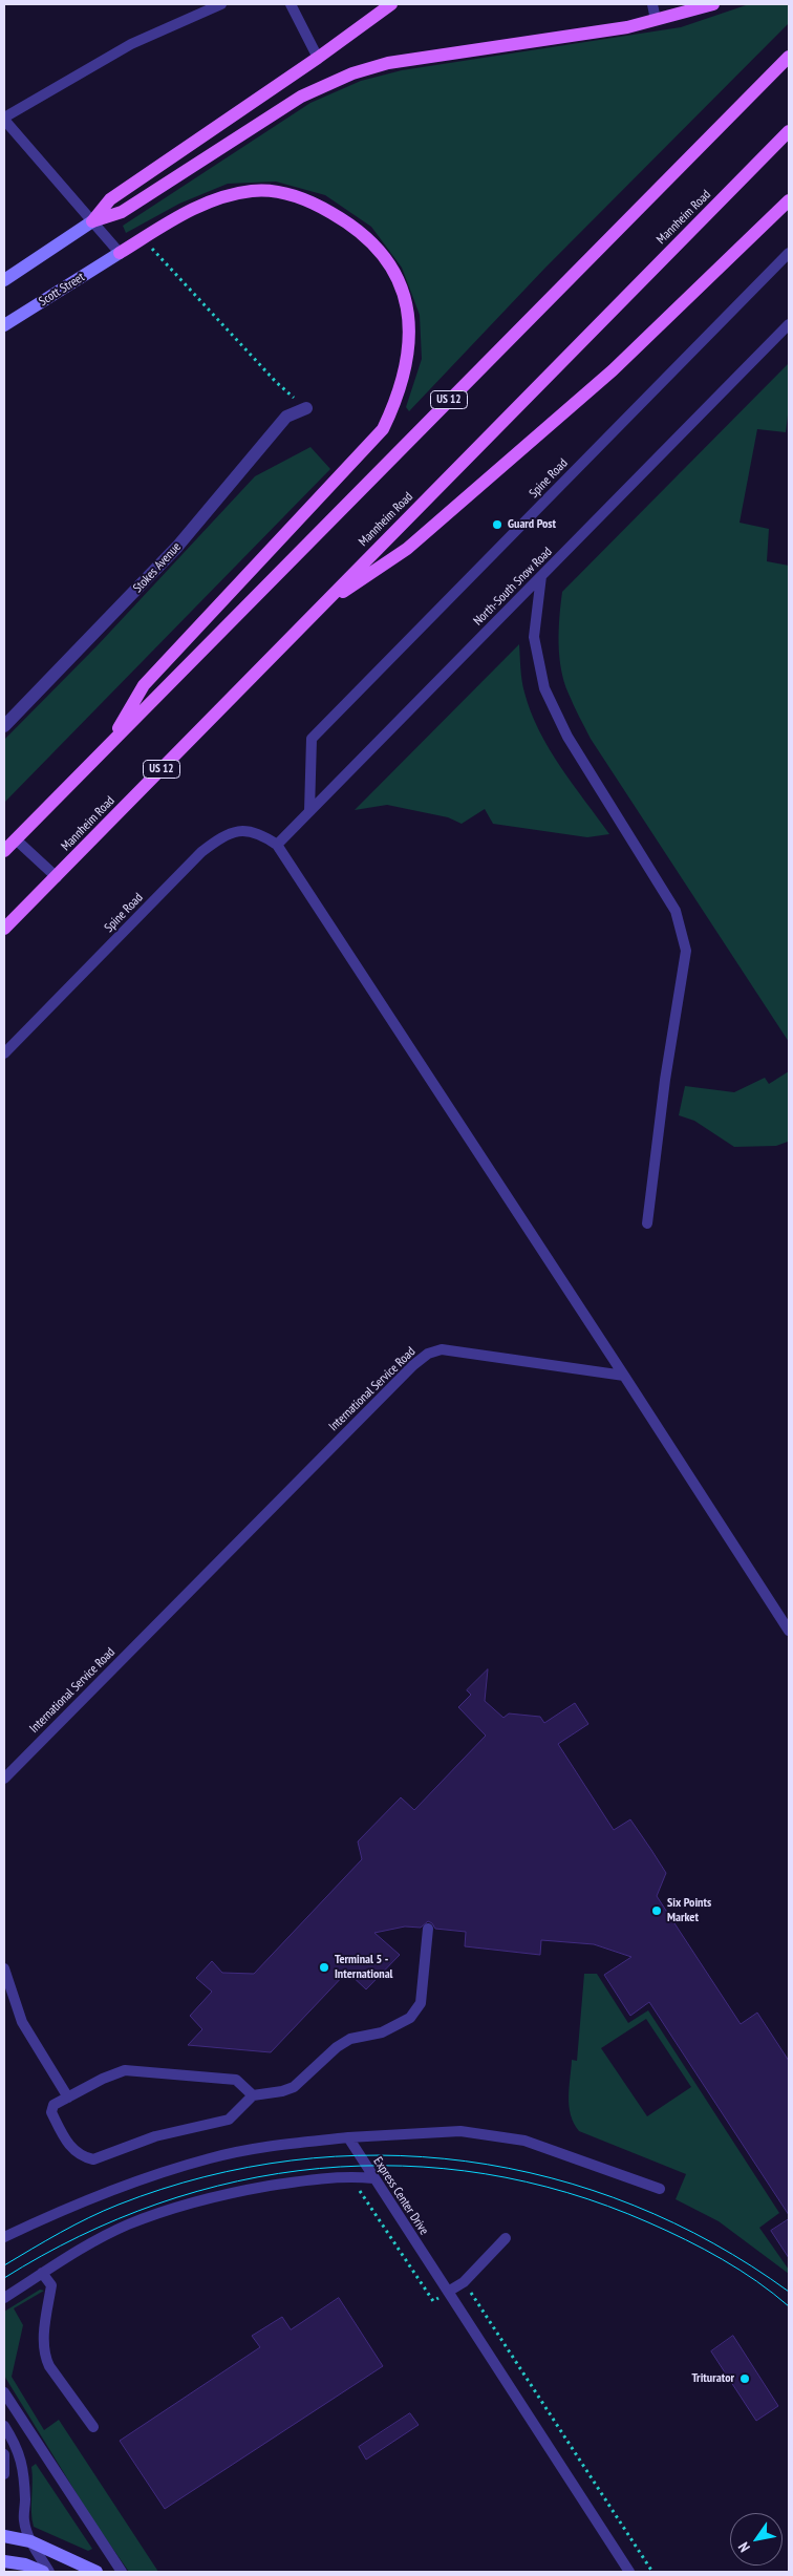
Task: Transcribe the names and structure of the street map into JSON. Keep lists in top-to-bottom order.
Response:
{
  "streets": {
    "main road": ["Mannheim Road", "US 12"],
    "street": ["Scott Street", "Stokes Avenue"],
    "lane": [
      "Spine Road",
      "North-South Snow Road",
      "International Service Road",
      "Express Center Drive"
    ]
  },
  "crossings": [
    ["Spine Road", "North-South Snow Road"]
  ],
  "places": [
    "Guard Post",
    "Six Points Market",
    "Terminal 5 - International",
    "Triturator"
  ],
  "north": "bottom left"
}
